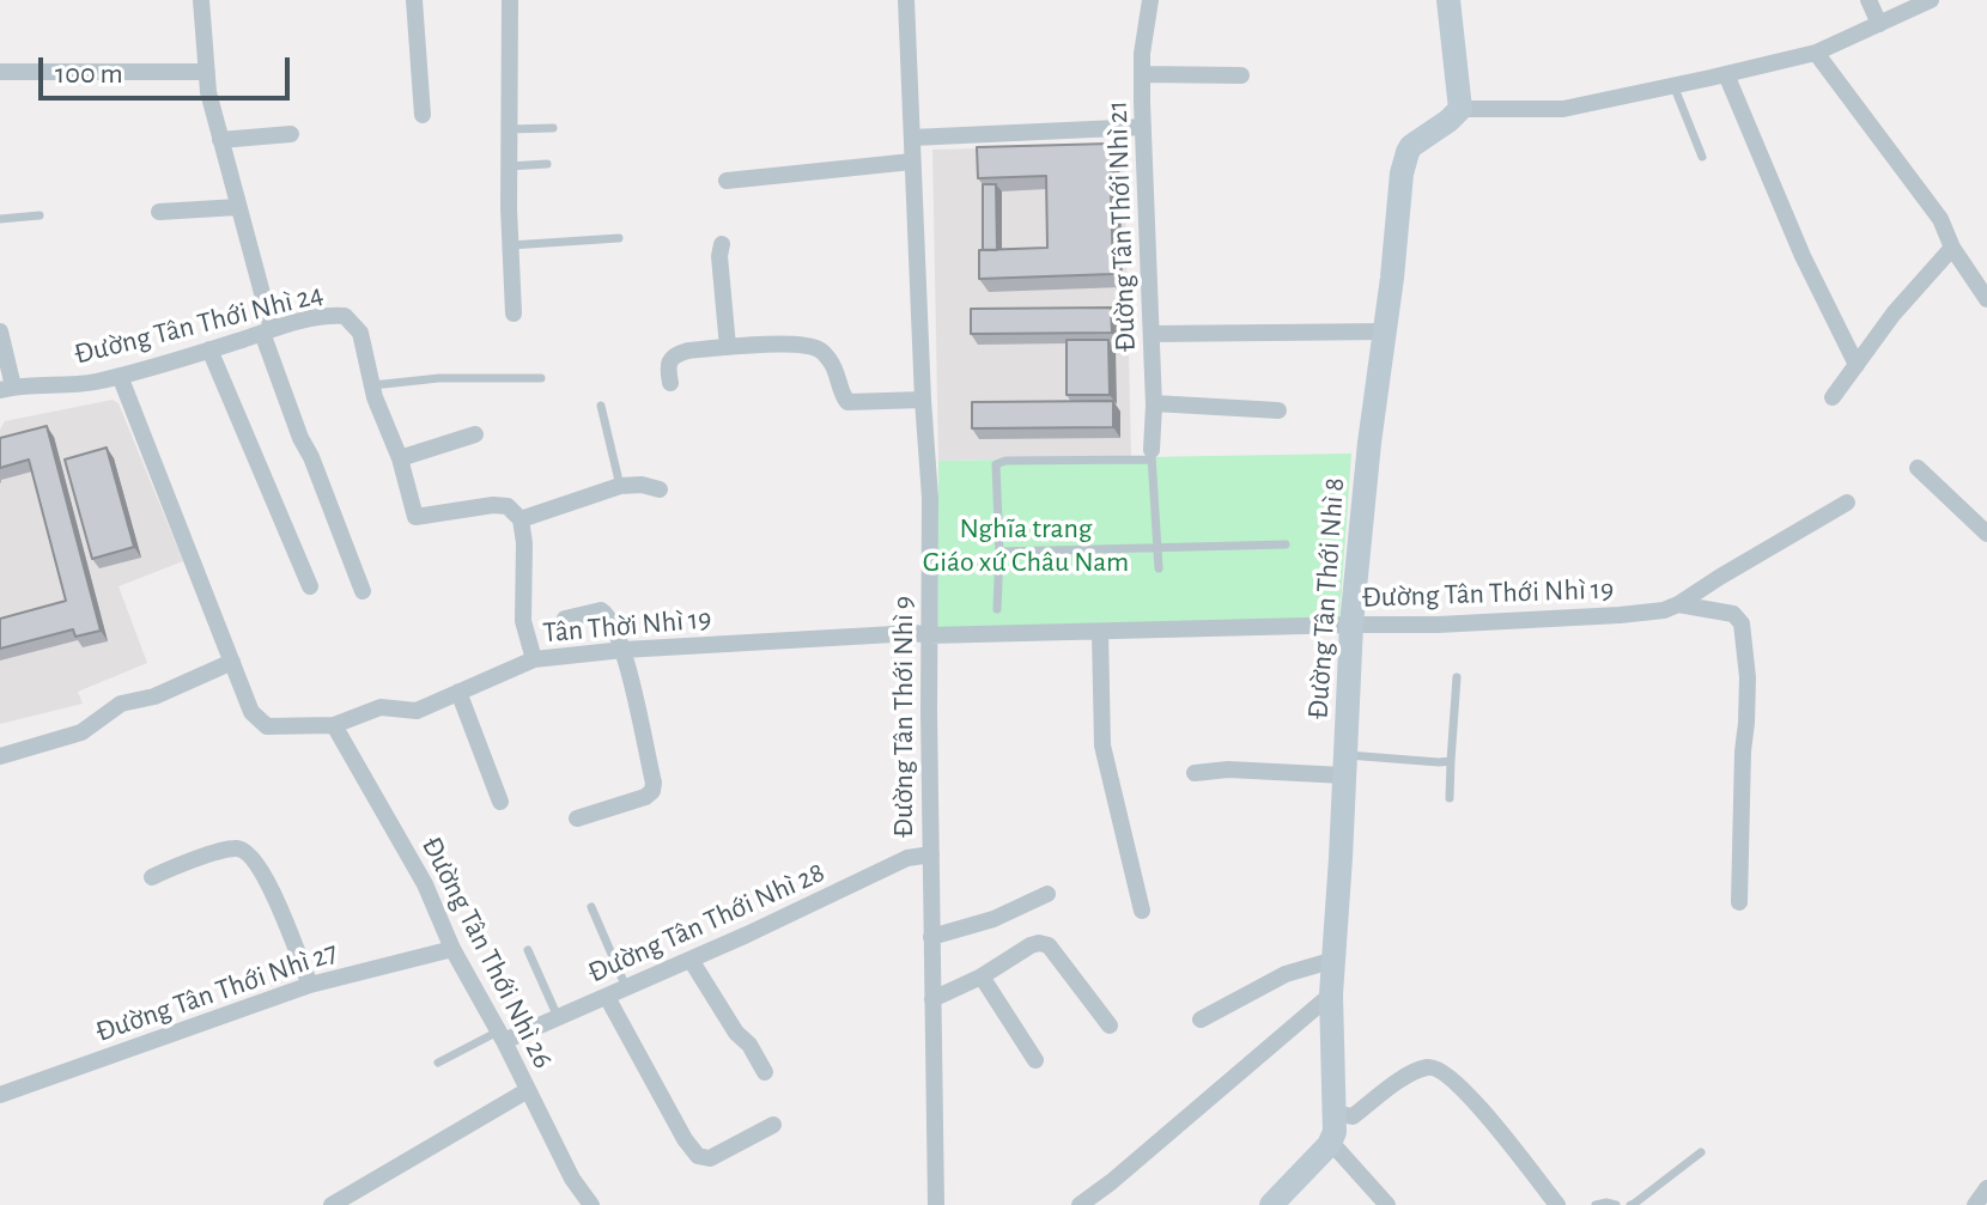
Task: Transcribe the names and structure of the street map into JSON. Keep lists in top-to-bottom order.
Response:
{
  "streets": {
    "street": [
      "Đường Tân Thới Nhì 21",
      "Đường Tân Thới Nhì 24",
      "Đường Tân Thới Nhì 19",
      "Đường Tân Thới Nhì 8",
      "Tân Thời Nhì 19",
      "Đường Tân Thới Nhì 9",
      "Đường Tân Thới Nhì 28",
      "Đường Tân Thới Nhì 26",
      "Đường Tân Thới Nhì 27"
    ]
  },
  "crossings": [
    ["Đường Tân Thới Nhì 24", "Tân Thời Nhì 19"],
    ["Đường Tân Thới Nhì 19", "Đường Tân Thới Nhì 8"],
    ["Đường Tân Thới Nhì 19", "Tân Thời Nhì 19"],
    ["Đường Tân Thới Nhì 19", "Đường Tân Thới Nhì 9"],
    ["Tân Thời Nhì 19", "Đường Tân Thới Nhì 9"],
    ["Tân Thời Nhì 19", "Đường Tân Thới Nhì 26"],
    ["Đường Tân Thới Nhì 9", "Đường Tân Thới Nhì 28"],
    ["Đường Tân Thới Nhì 28", "Đường Tân Thới Nhì 26"],
    ["Đường Tân Thới Nhì 26", "Đường Tân Thới Nhì 27"]
  ],
  "parks": ["Nghĩa trang Giáo xứ Châu Nam"],
  "scale_bar": "100 m"
}
